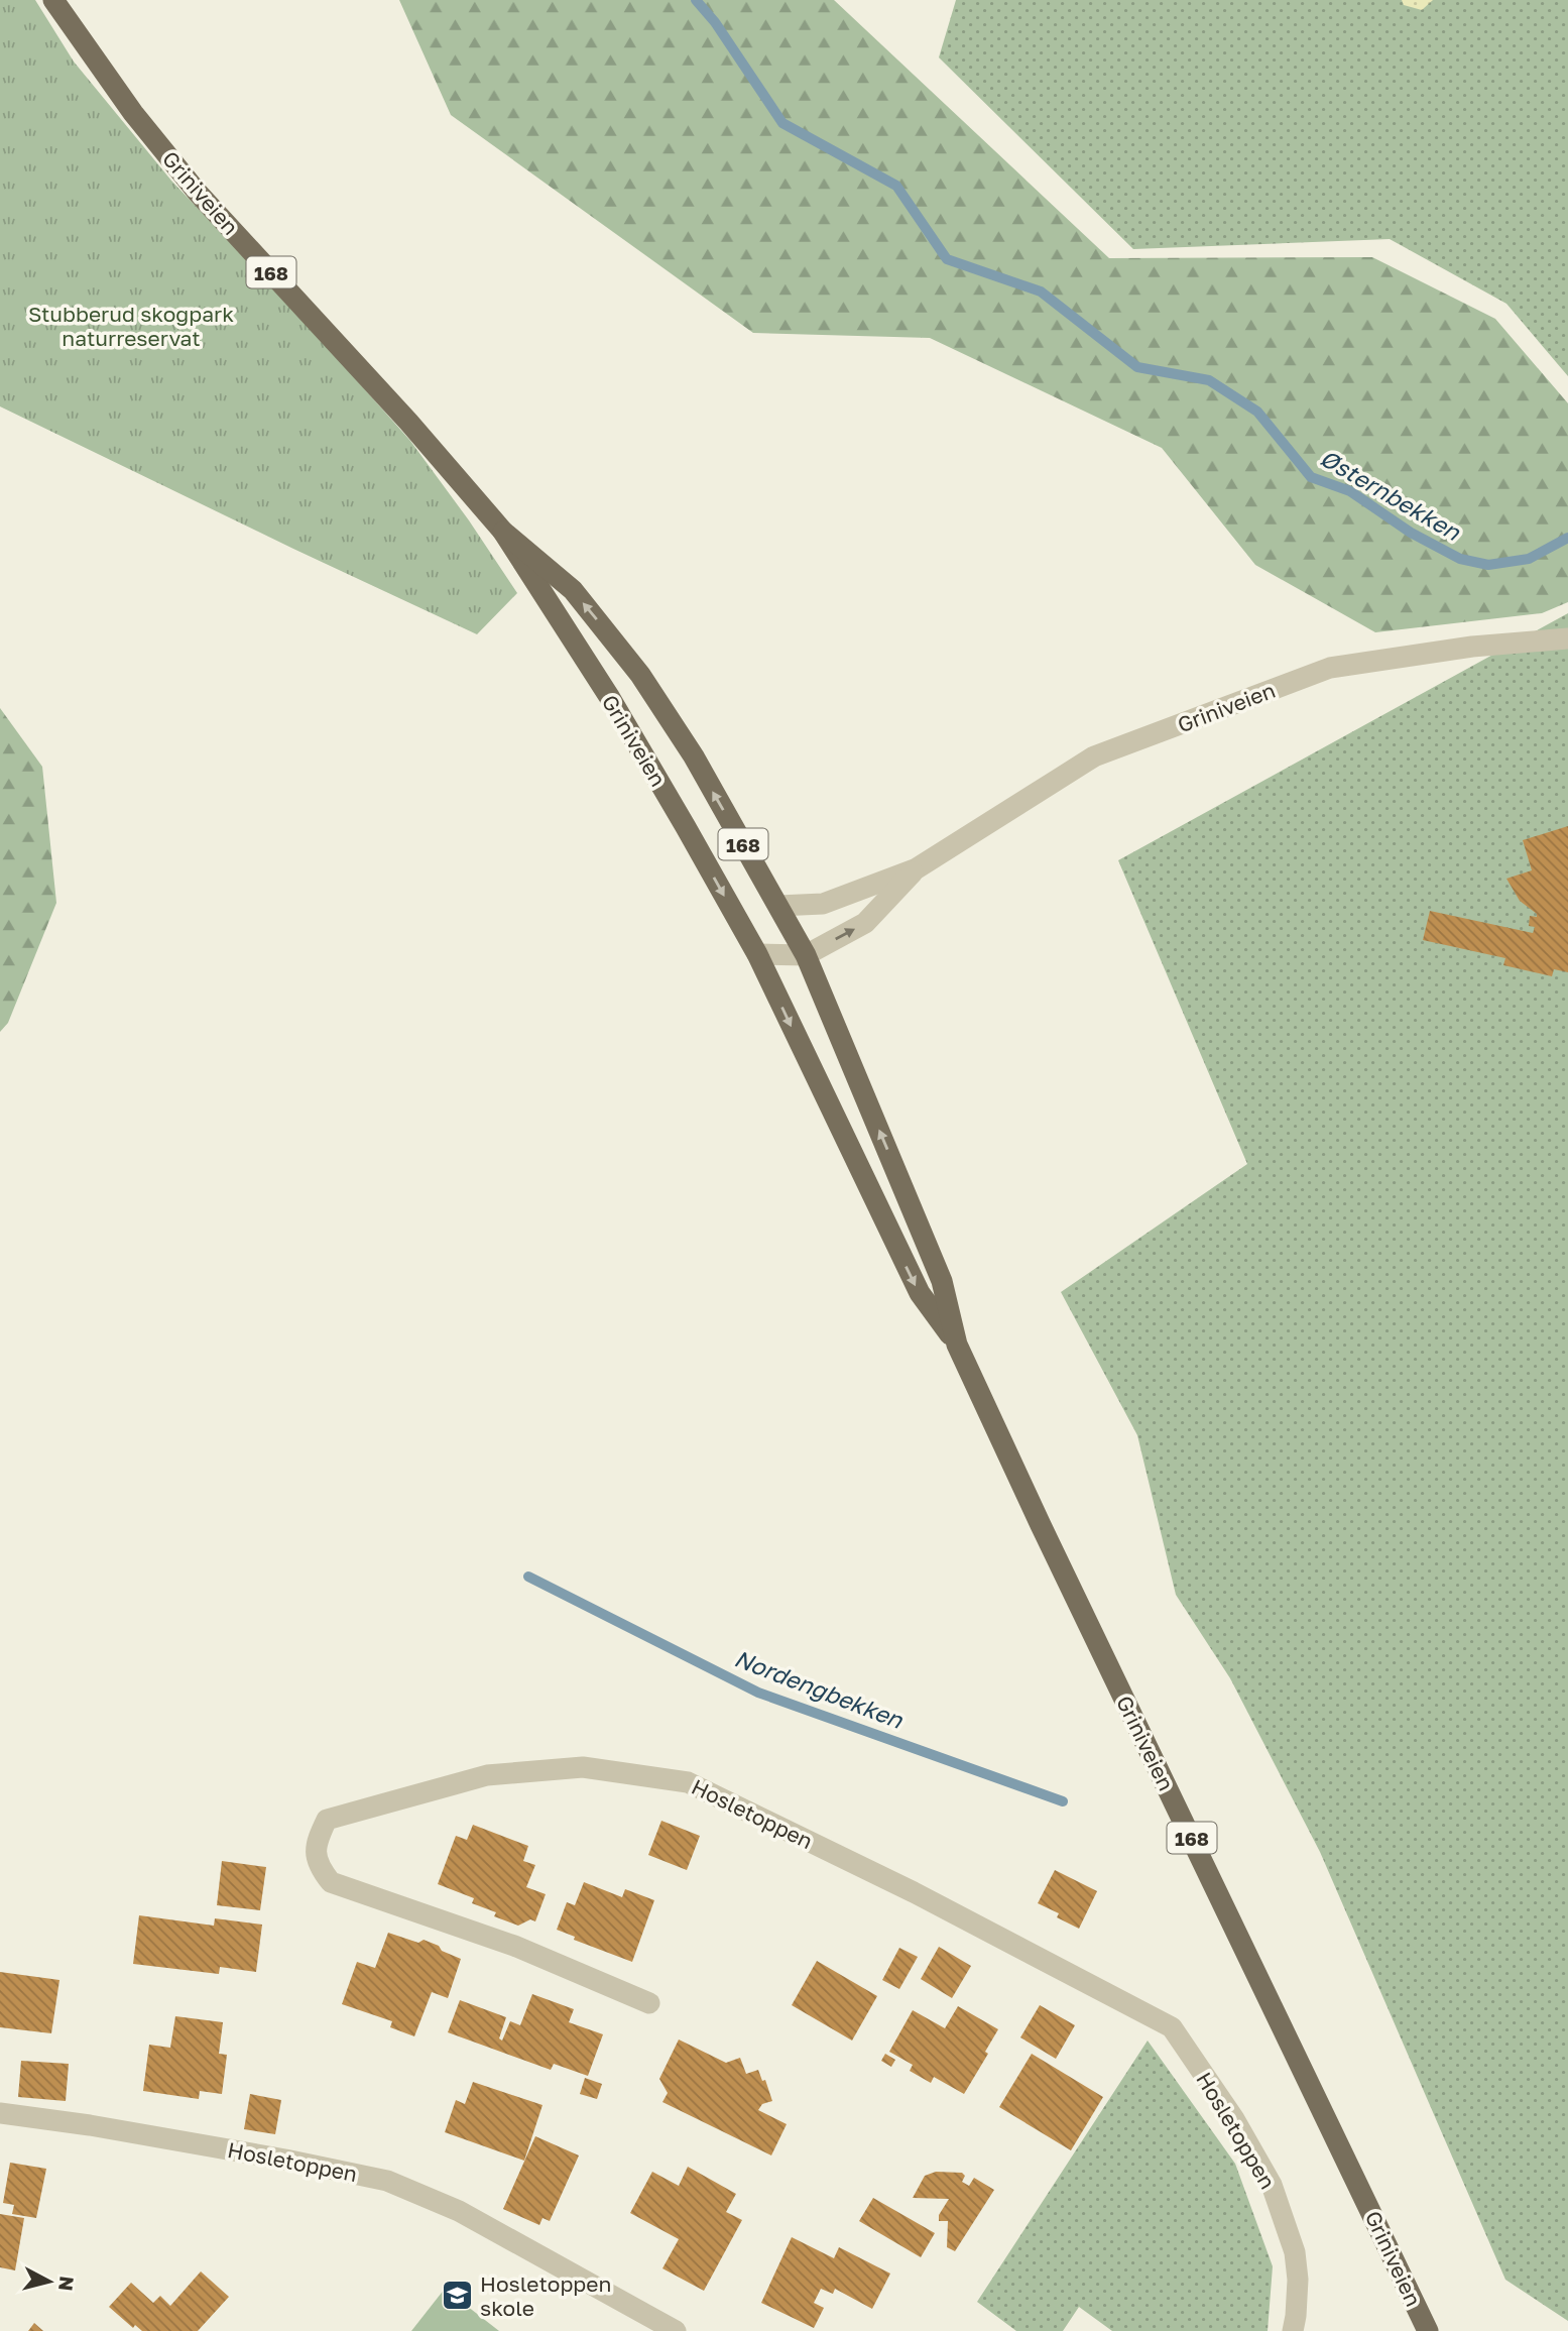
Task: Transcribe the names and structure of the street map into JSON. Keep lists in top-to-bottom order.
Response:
{
  "streets": {
    "main road": ["Griniveien", "168"],
    "street": ["Hosletoppen"]
  },
  "water": ["Østernbekken", "Nordengbekken"],
  "parks": ["Stubberud skogpark naturreservat"],
  "places": {
    "school or university": ["Hosletoppen skole"]
  },
  "north": "right"
}
